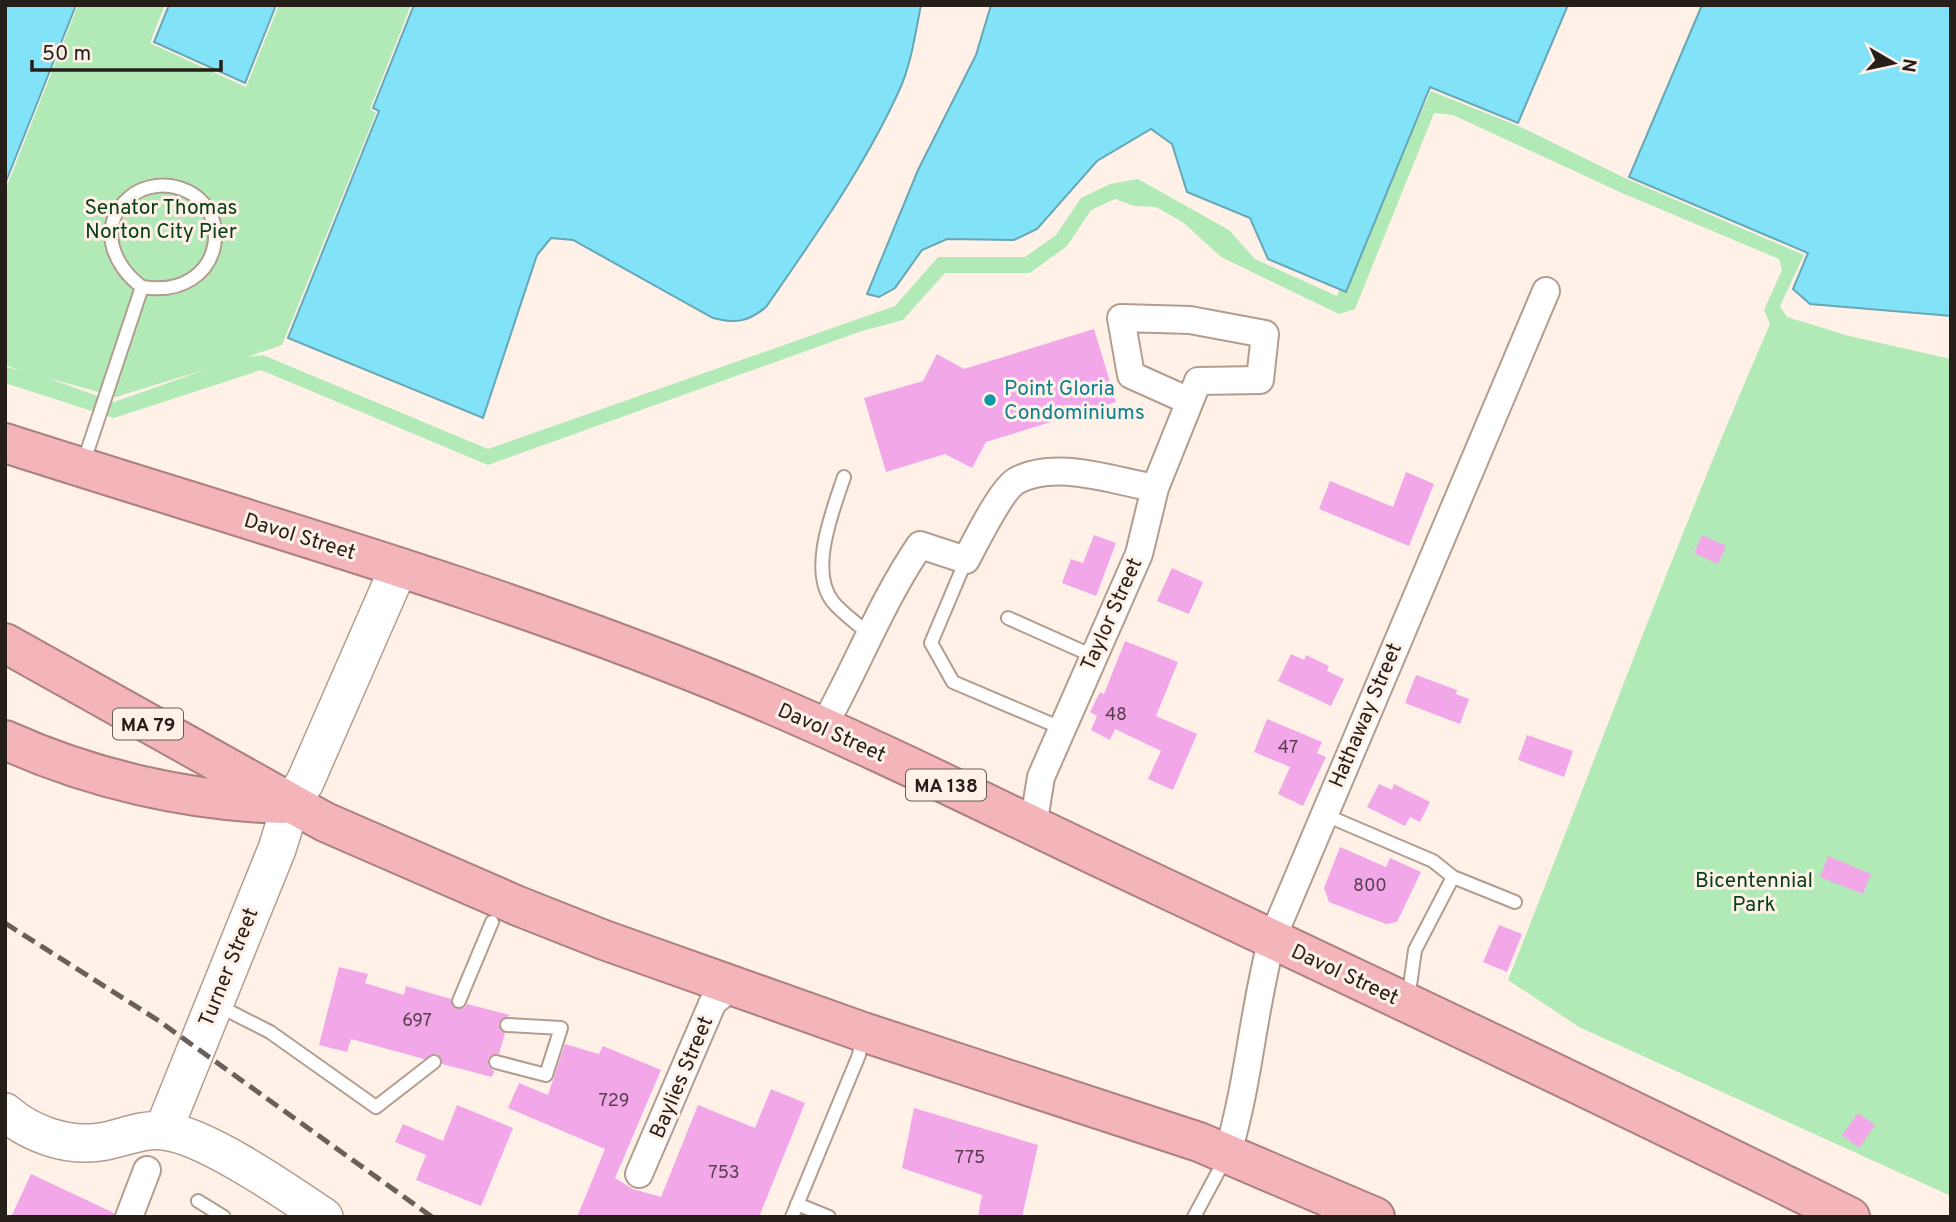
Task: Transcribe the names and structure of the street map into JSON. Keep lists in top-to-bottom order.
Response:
{
  "streets": {
    "highway": ["Davol Street", "MA 79", "MA 138"],
    "main road": ["Turner Street"],
    "street": ["Taylor Street", "Hathaway Street", "Baylies Street"]
  },
  "crossings": [
    ["Davol Street", "Taylor Street"],
    ["Davol Street", "Hathaway Street"],
    ["Davol Street", "Turner Street"],
    ["MA 79", "Turner Street"]
  ],
  "parks": ["Senator Thomas Norton City Pier", "Bicentennial Park"],
  "places": ["Point Gloria Condominiums"],
  "house_numbers": [
    "48",
    "47",
    "800",
    "697",
    "729",
    "775",
    "753"
  ],
  "scale_bar": "50 m",
  "north": "right"
}
